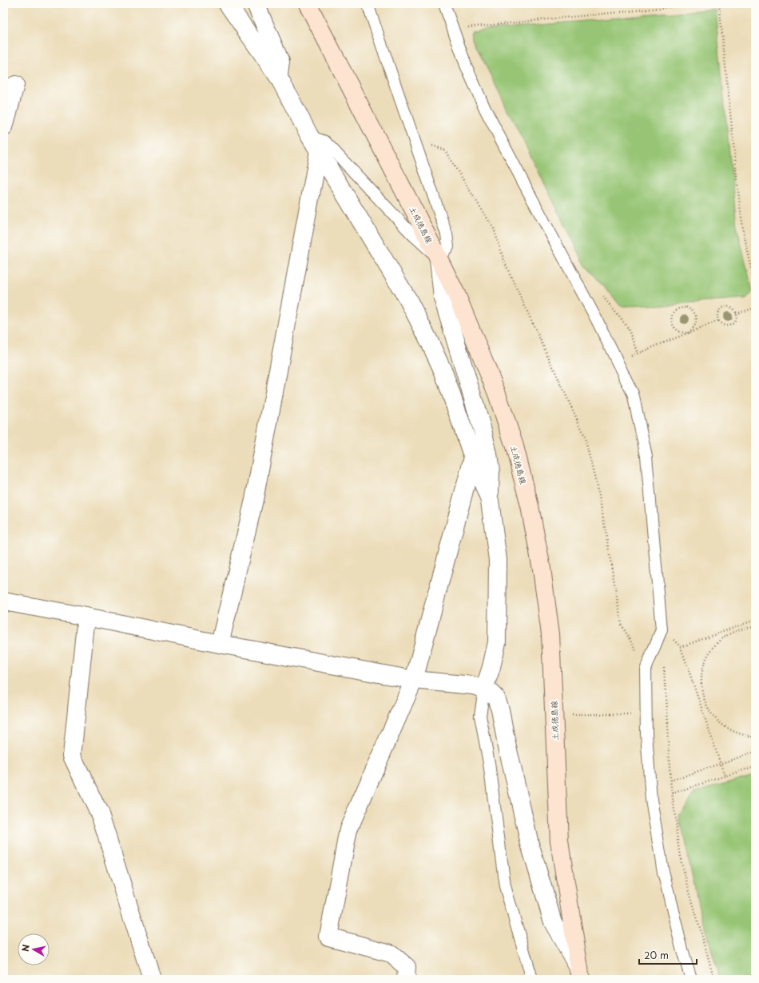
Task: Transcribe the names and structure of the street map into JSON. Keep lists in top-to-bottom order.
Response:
{
  "streets": {
    "main road": ["土成徳島線"]
  },
  "scale_bar": "20 m",
  "north": "left"
}
